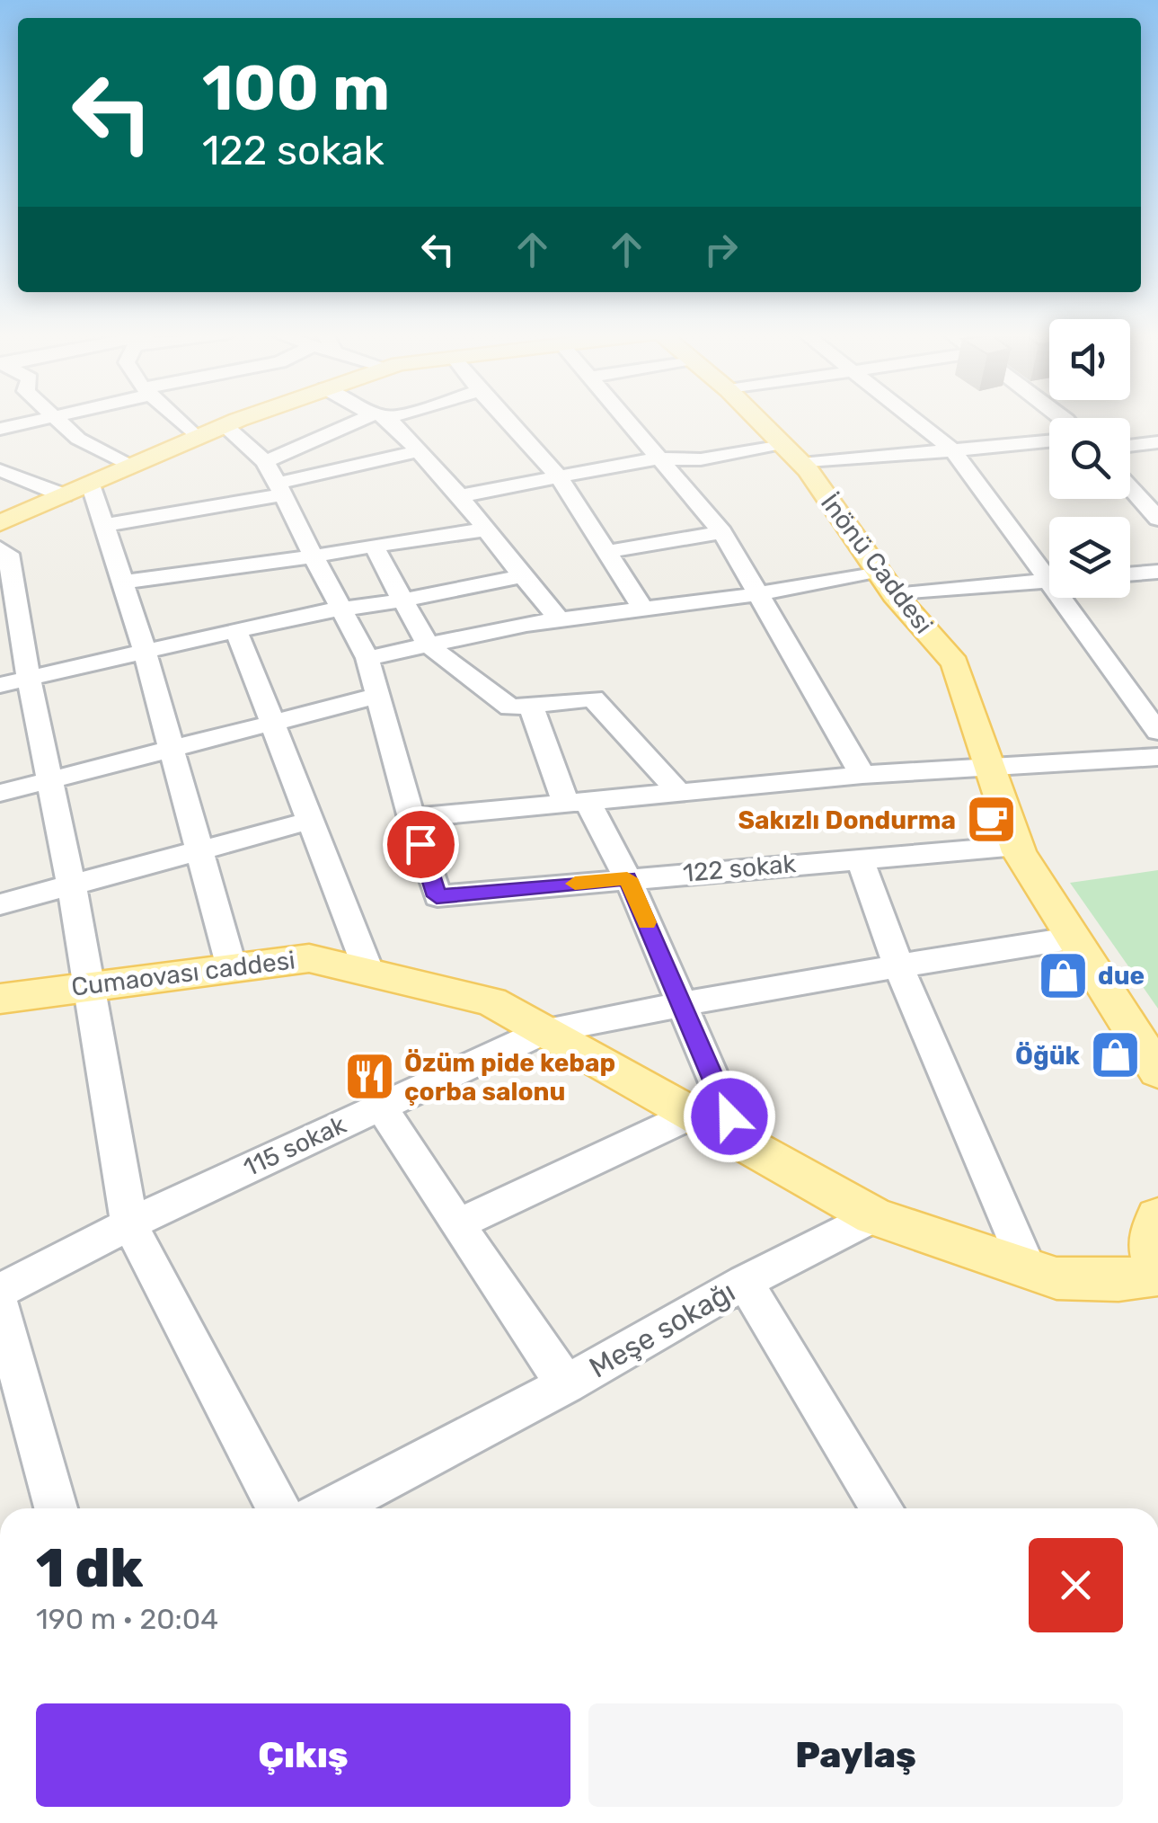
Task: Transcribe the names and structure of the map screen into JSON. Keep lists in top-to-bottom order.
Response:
{
  "streets": {
    "main road": ["İnönü Caddesi", "Cumaovası caddesi"],
    "street": ["122 sokak", "115 sokak", "Meşe sokağı"]
  },
  "crossings": [
    ["İnönü Caddesi", "122 sokak"],
    ["İnönü Caddesi", "115 sokak"],
    ["Cumaovası caddesi", "115 sokak"],
    ["Cumaovası caddesi", "Meşe sokağı"],
    ["115 sokak", "Meşe sokağı"]
  ],
  "places": {
    "cafe": ["Sakızlı Dondurma"],
    "shop": ["due", "Öğük"],
    "restaurant": ["Özüm pide kebap çorba salonu"]
  },
  "page": {
    "turn": ["100 m", "122 sokak"],
    "heading": ["1 dk", "190 m · 20:04"],
    "buttons": ["Çıkış", "Paylaş"]
  }
}
